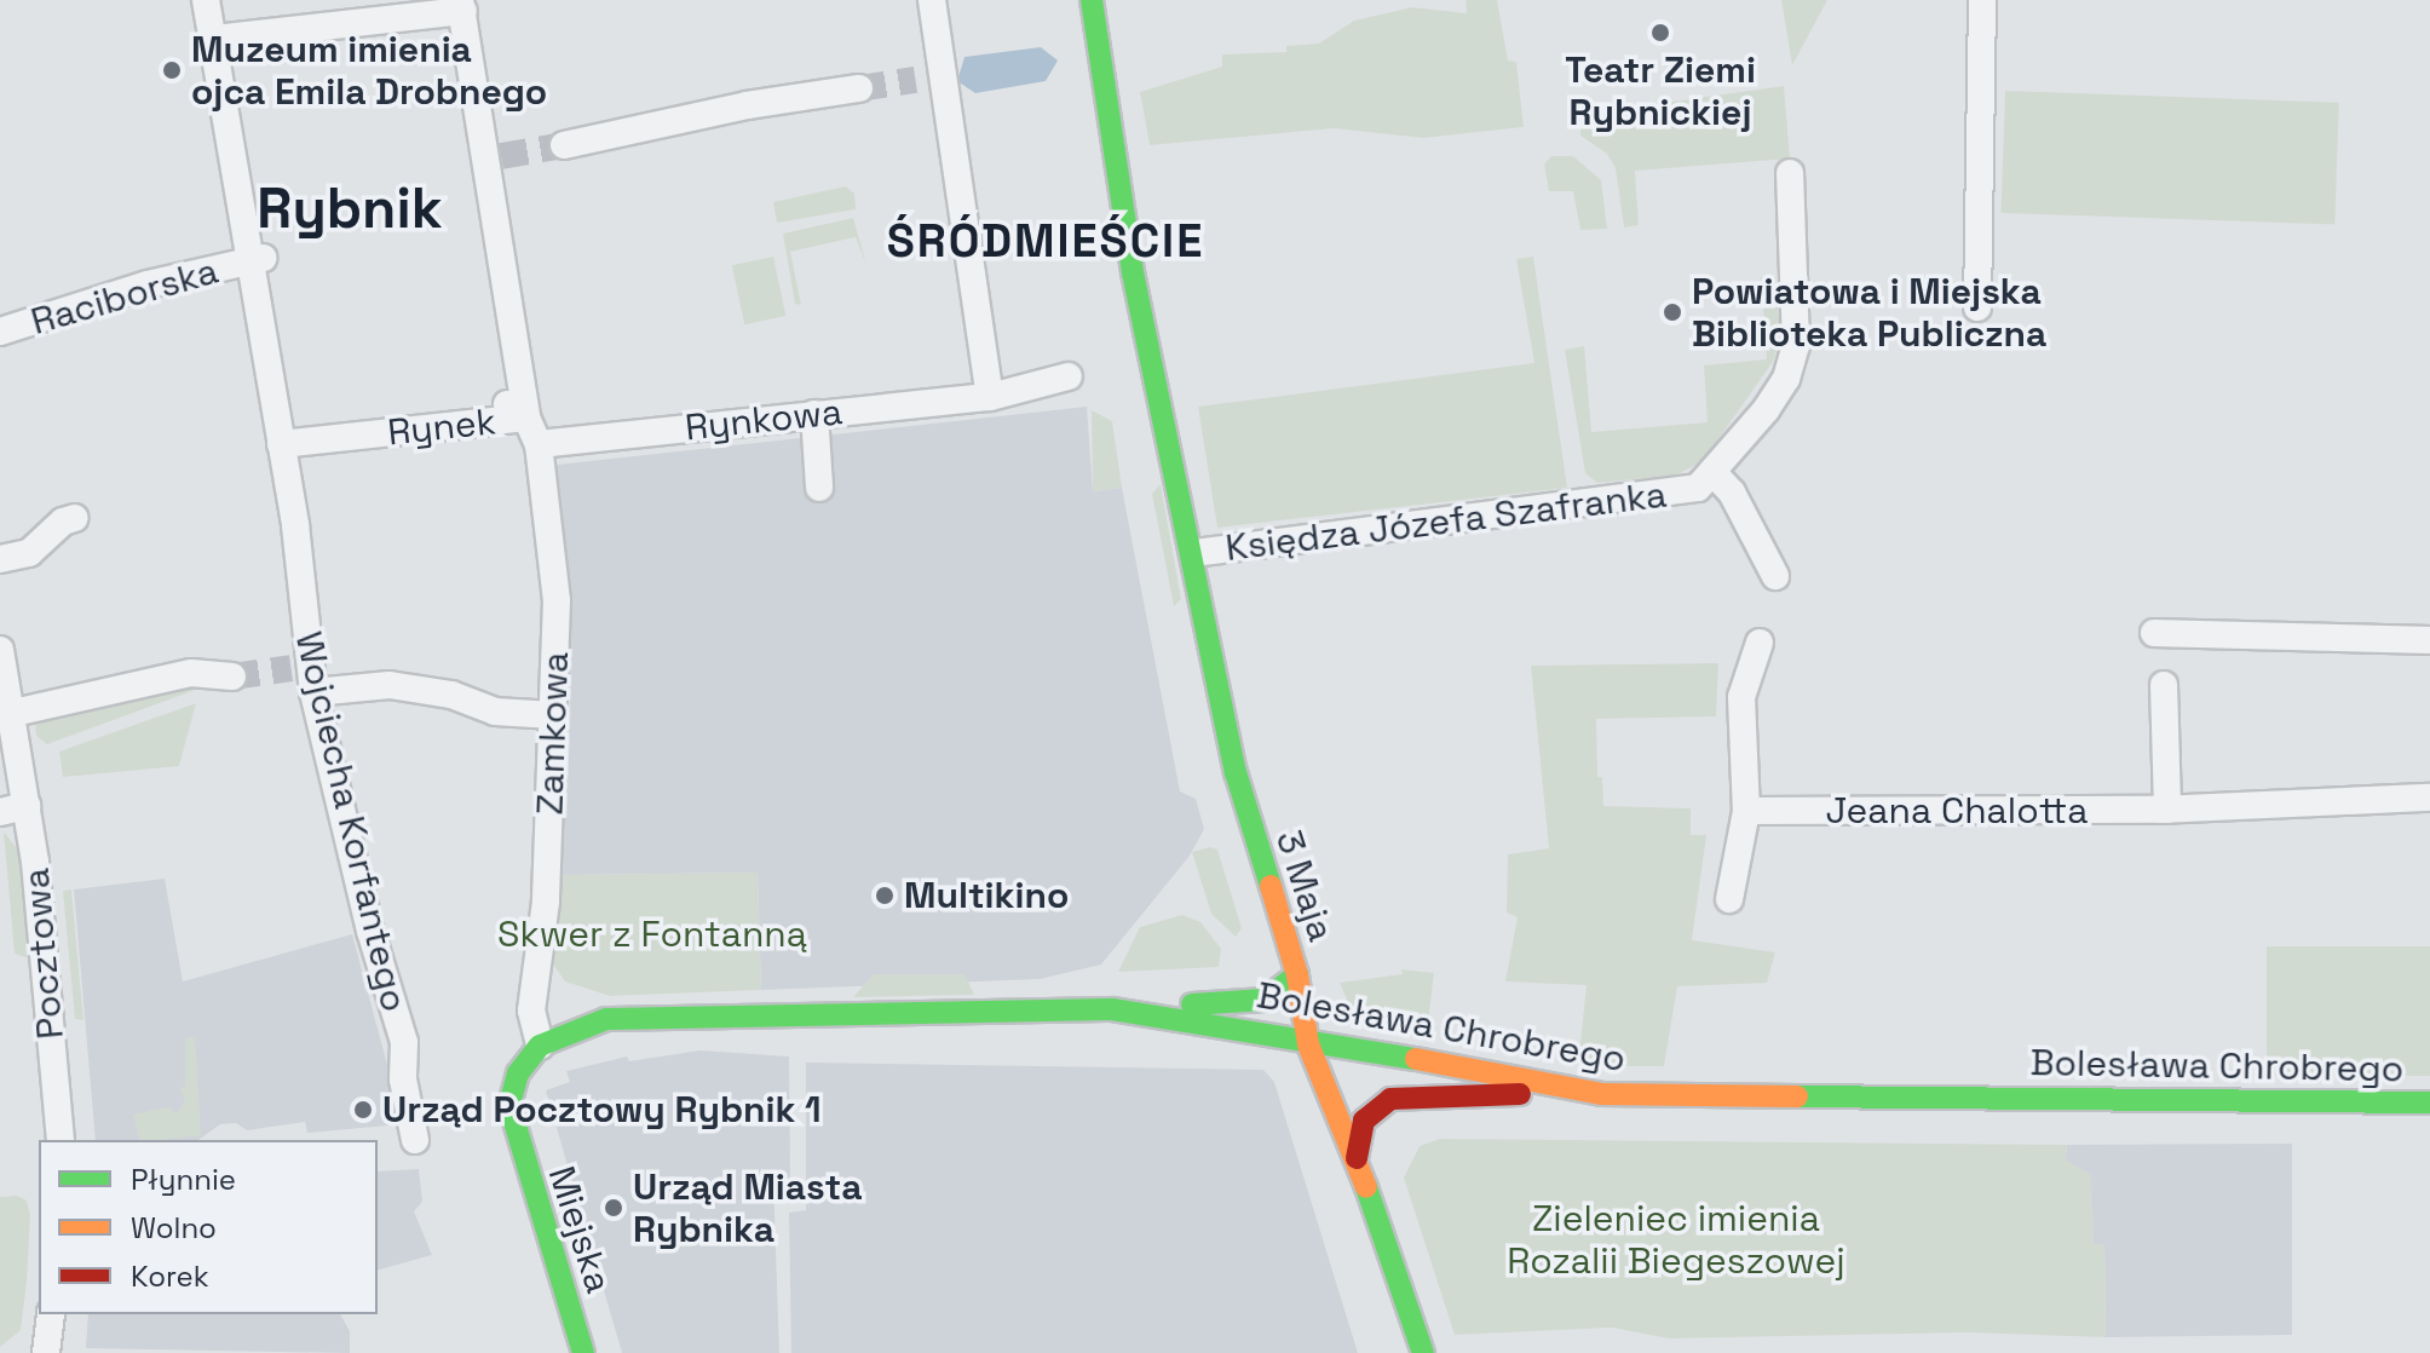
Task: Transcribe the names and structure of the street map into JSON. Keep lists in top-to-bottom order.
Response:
{
  "streets": {
    "street": [
      "Raciborska",
      "Rynkowa",
      "Rynek",
      "Księdza Józefa Szafranka",
      "Zamkowa",
      "Jeana Chalotta",
      "Wojciecha Korfantego",
      "3 Maja",
      "Pocztowa",
      "Bolesława Chrobrego",
      "Miejska"
    ]
  },
  "crossings": [
    ["Rynkowa", "Rynek"],
    ["Rynkowa", "Zamkowa"],
    ["Rynek", "Zamkowa"],
    ["Rynek", "Wojciecha Korfantego"],
    ["Księdza Józefa Szafranka", "3 Maja"],
    ["Zamkowa", "Bolesława Chrobrego"],
    ["Zamkowa", "Miejska"],
    ["3 Maja", "Bolesława Chrobrego"],
    ["Bolesława Chrobrego", "Miejska"]
  ],
  "districts": ["Rybnik", "ŚRÓDMIEŚCIE"],
  "parks": ["Skwer z Fontanną", "Zieleniec imienia Rozalii Biegeszowej"],
  "places": [
    "Teatr Ziemi Rybnickiej",
    "Muzeum imienia ojca Emila Drobnego",
    "Powiatowa i Miejska Biblioteka Publiczna",
    "Multikino",
    "Urząd Pocztowy Rybnik 1",
    "Urząd Miasta Rybnika"
  ],
  "legend": ["Płynnie", "Wolno", "Korek"]
}
